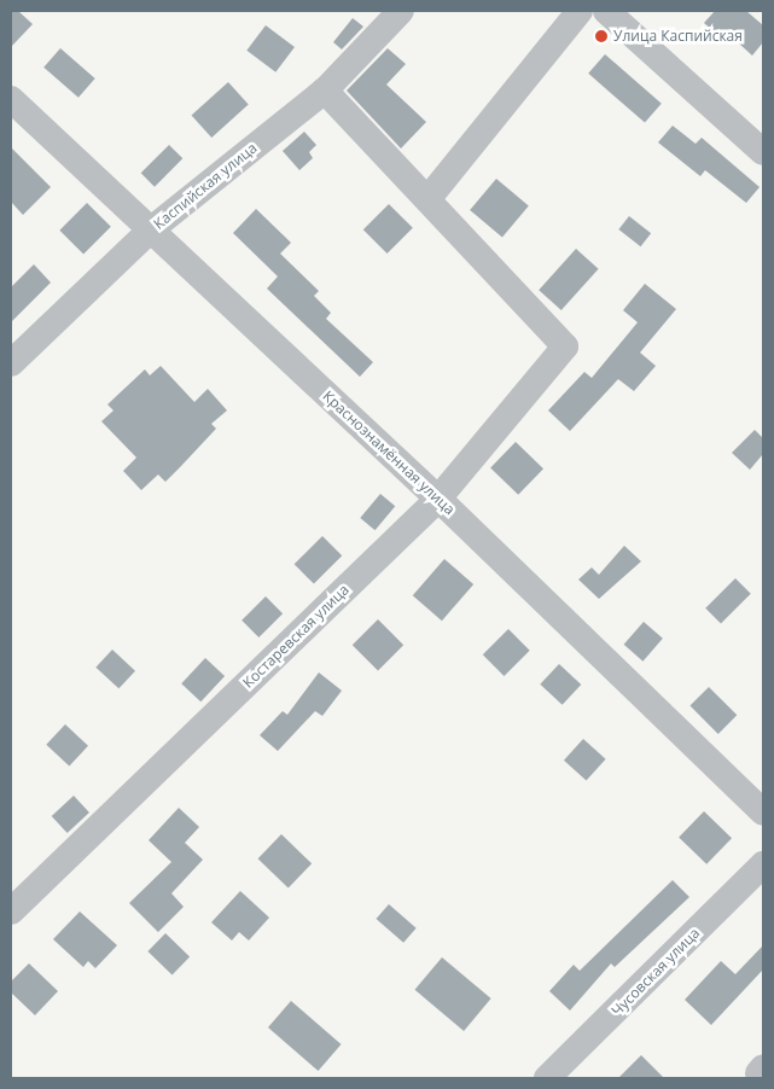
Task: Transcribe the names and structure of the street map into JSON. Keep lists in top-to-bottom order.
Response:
{
  "streets": {
    "street": [
      "Каспийская улица",
      "Краснознамённая улица",
      "Костаревская улица",
      "Чусовская улица"
    ]
  },
  "crossings": [
    ["Каспийская улица", "Краснознамённая улица"],
    ["Краснознамённая улица", "Костаревская улица"]
  ],
  "places": ["Улица Каспийская"]
}
